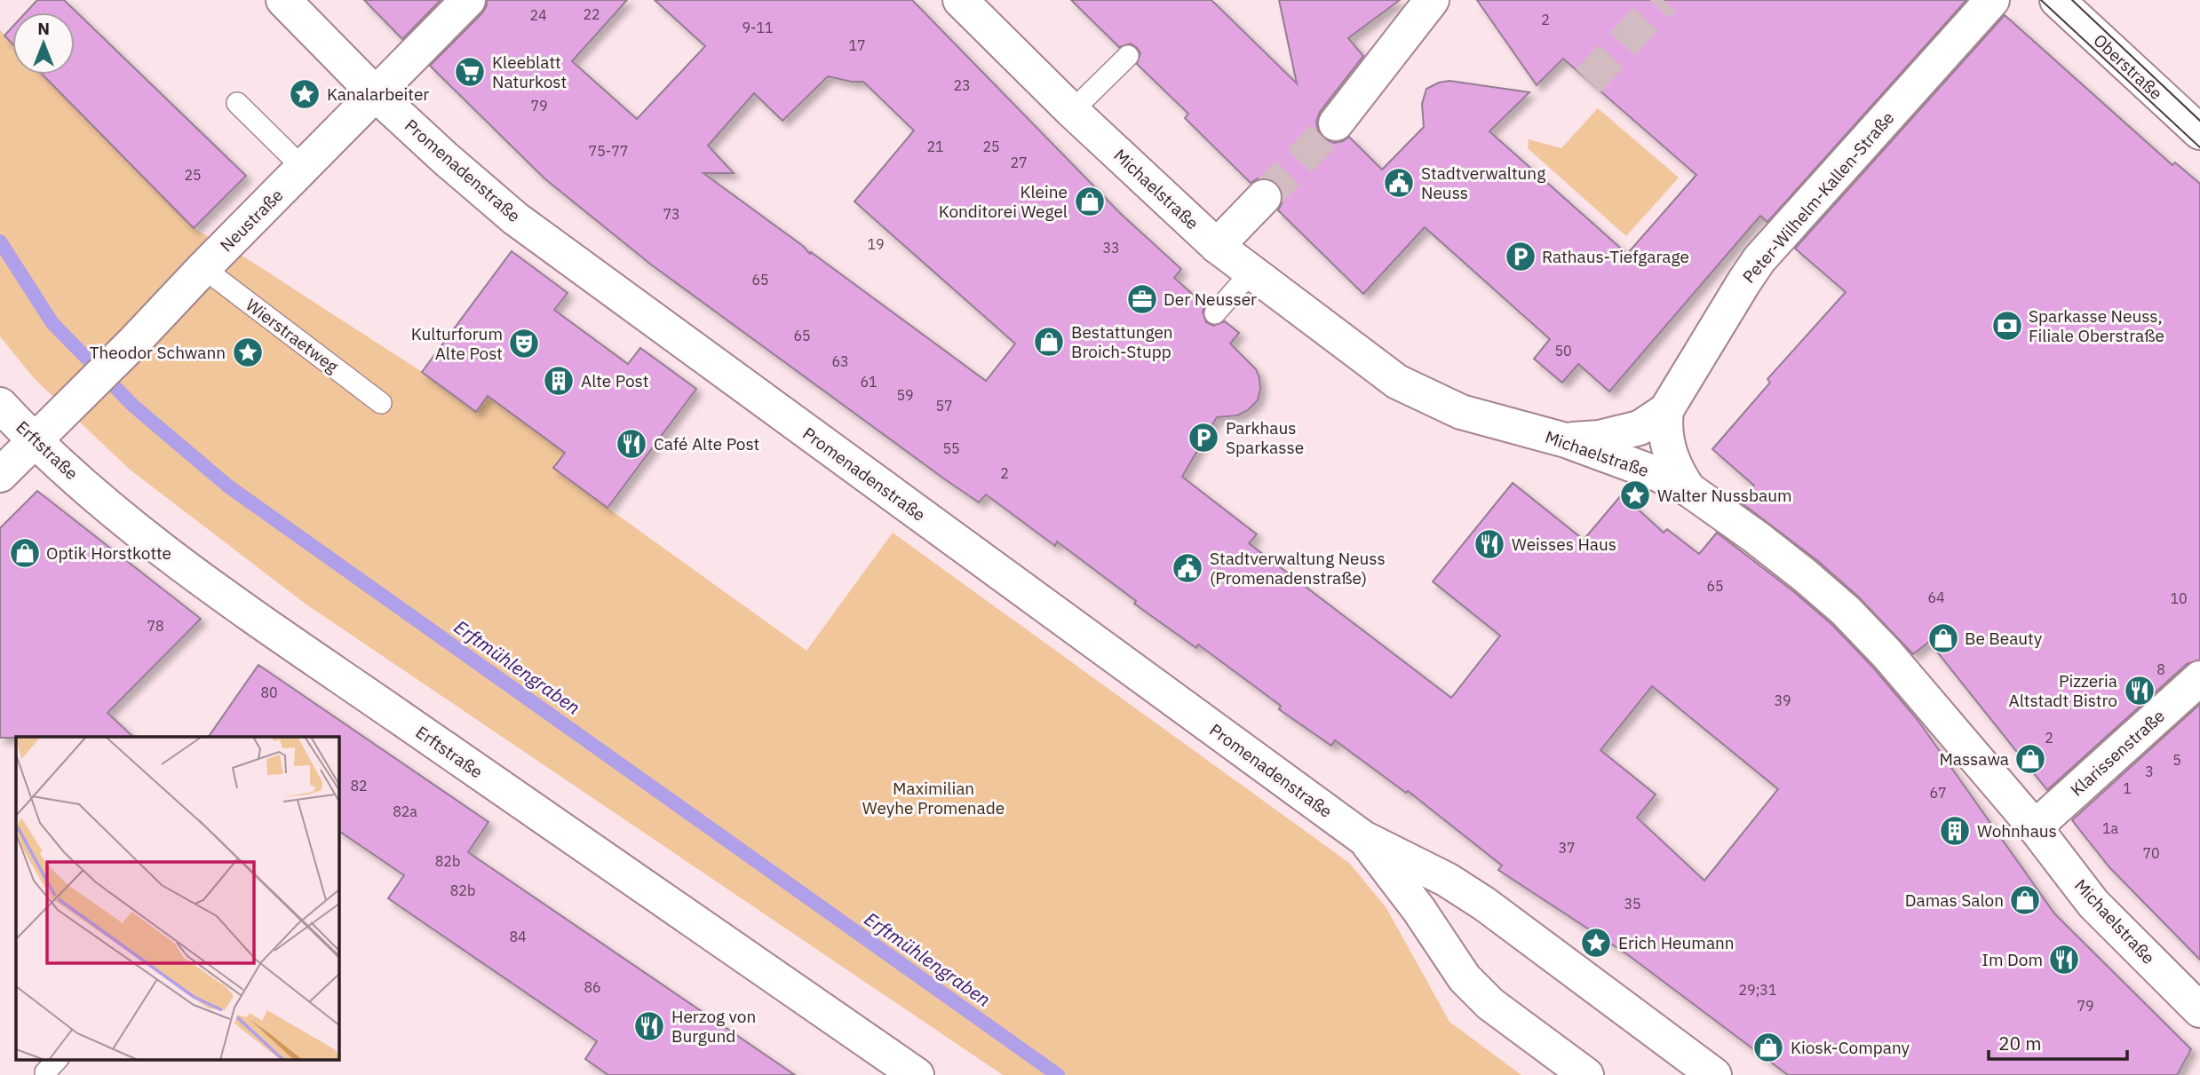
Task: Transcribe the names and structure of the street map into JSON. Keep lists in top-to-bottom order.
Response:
{
  "streets": {
    "street": [
      "Oberstraße",
      "Promenadenstraße",
      "Michaelstraße",
      "Peter-Wilhelm-Kallen-Straße",
      "Neustraße",
      "Erftstraße",
      "Klarissenstraße"
    ],
    "lane": ["Wierstraetweg"]
  },
  "crossings": [
    ["Promenadenstraße", "Neustraße"],
    ["Michaelstraße", "Peter-Wilhelm-Kallen-Straße"],
    ["Michaelstraße", "Klarissenstraße"],
    ["Neustraße", "Wierstraetweg"],
    ["Neustraße", "Erftstraße"]
  ],
  "water": ["Erftmühlengraben"],
  "parks": ["Maximilian Weyhe Promenade"],
  "places": {
    "supermarket": ["Kleeblatt Naturkost"],
    "place": [
      "Kanalarbeiter",
      "Theodor Schwann",
      "Walter Nussbaum",
      "Erich Heumann"
    ],
    "public building": ["Stadtverwaltung Neuss", "Stadtverwaltung Neuss (Promenadenstraße)"],
    "shop": [
      "Kleine Konditorei Wegel",
      "Bestattungen Broich-Stupp",
      "Optik Horstkotte",
      "Be Beauty",
      "Massawa",
      "Damas Salon",
      "Kiosk-Company"
    ],
    "parking": ["Rathaus-Tiefgarage", "Parkhaus Sparkasse"],
    "office": ["Der Neusser"],
    "bank": ["Sparkasse Neuss, Filiale Oberstraße"],
    "theatre": ["Kulturforum Alte Post"],
    "building": ["Alte Post", "Wohnhaus"],
    "restaurant": [
      "Café Alte Post",
      "Weisses Haus",
      "Pizzeria Altstadt Bistro",
      "Im Dom",
      "Herzog von Burgund"
    ]
  },
  "house_numbers": [
    "22",
    "24",
    "2",
    "9-11",
    "17",
    "23",
    "79",
    "21",
    "25",
    "75-77",
    "27",
    "25",
    "73",
    "19",
    "33",
    "65",
    "65",
    "50",
    "63",
    "61",
    "59",
    "57",
    "55",
    "2",
    "65",
    "64",
    "10",
    "78",
    "8",
    "80",
    "39",
    "2",
    "5",
    "3",
    "82",
    "1",
    "67",
    "82a",
    "1a",
    "37",
    "70",
    "82b",
    "82b",
    "35",
    "84",
    "86",
    "29;31",
    "79"
  ],
  "scale_bar": "20 m",
  "north": "top"
}
